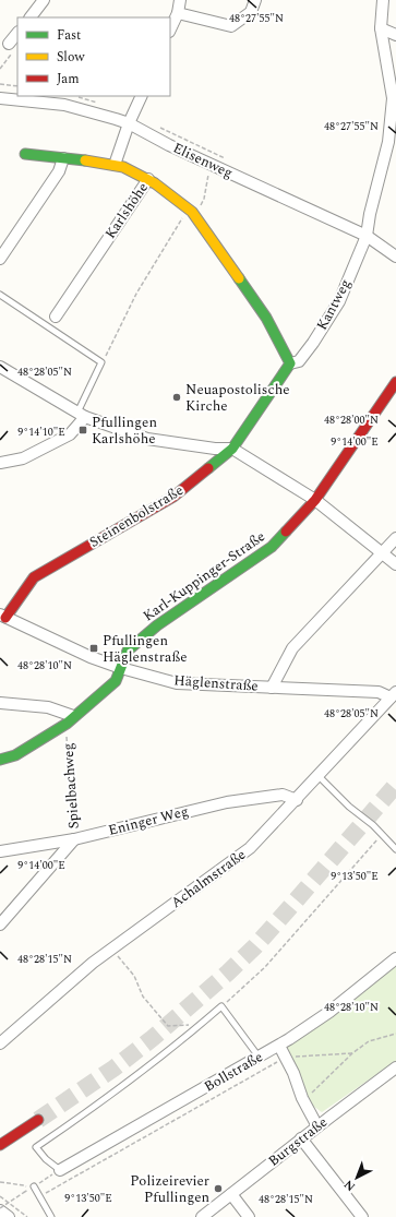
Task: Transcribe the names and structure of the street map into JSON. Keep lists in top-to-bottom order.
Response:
{
  "streets": {
    "street": [
      "Elisenweg",
      "Karlshöhe",
      "Kantweg",
      "Steinenbolstraße",
      "Karl-Kuppinger-Straße",
      "Häglenstraße",
      "Spielbachweg",
      "Eninger Weg",
      "Achalmstraße",
      "Bollstraße",
      "Burgstraße"
    ]
  },
  "crossings": [
    ["Elisenweg", "Kantweg"],
    ["Kantweg", "Steinenbolstraße"],
    ["Steinenbolstraße", "Häglenstraße"],
    ["Karl-Kuppinger-Straße", "Häglenstraße"],
    ["Karl-Kuppinger-Straße", "Spielbachweg"],
    ["Häglenstraße", "Achalmstraße"],
    ["Spielbachweg", "Eninger Weg"],
    ["Eninger Weg", "Achalmstraße"]
  ],
  "places": {
    "other": ["Neuapostolische Kirche", "Polizeirevier Pfullingen"],
    "transit": ["Pfullingen Karlshöhe", "Pfullingen Häglenstraße"]
  },
  "legend": ["Fast", "Slow", "Jam"],
  "north": "bottom left",
  "coordinates": [
    "48°27'55\"N",
    "48°28'05\"N",
    "48°28'00\"N",
    "9°14'10\"E",
    "9°14'00\"E",
    "48°28'10\"N",
    "9°13'50\"E",
    "48°28'15\"N"
  ]
}
